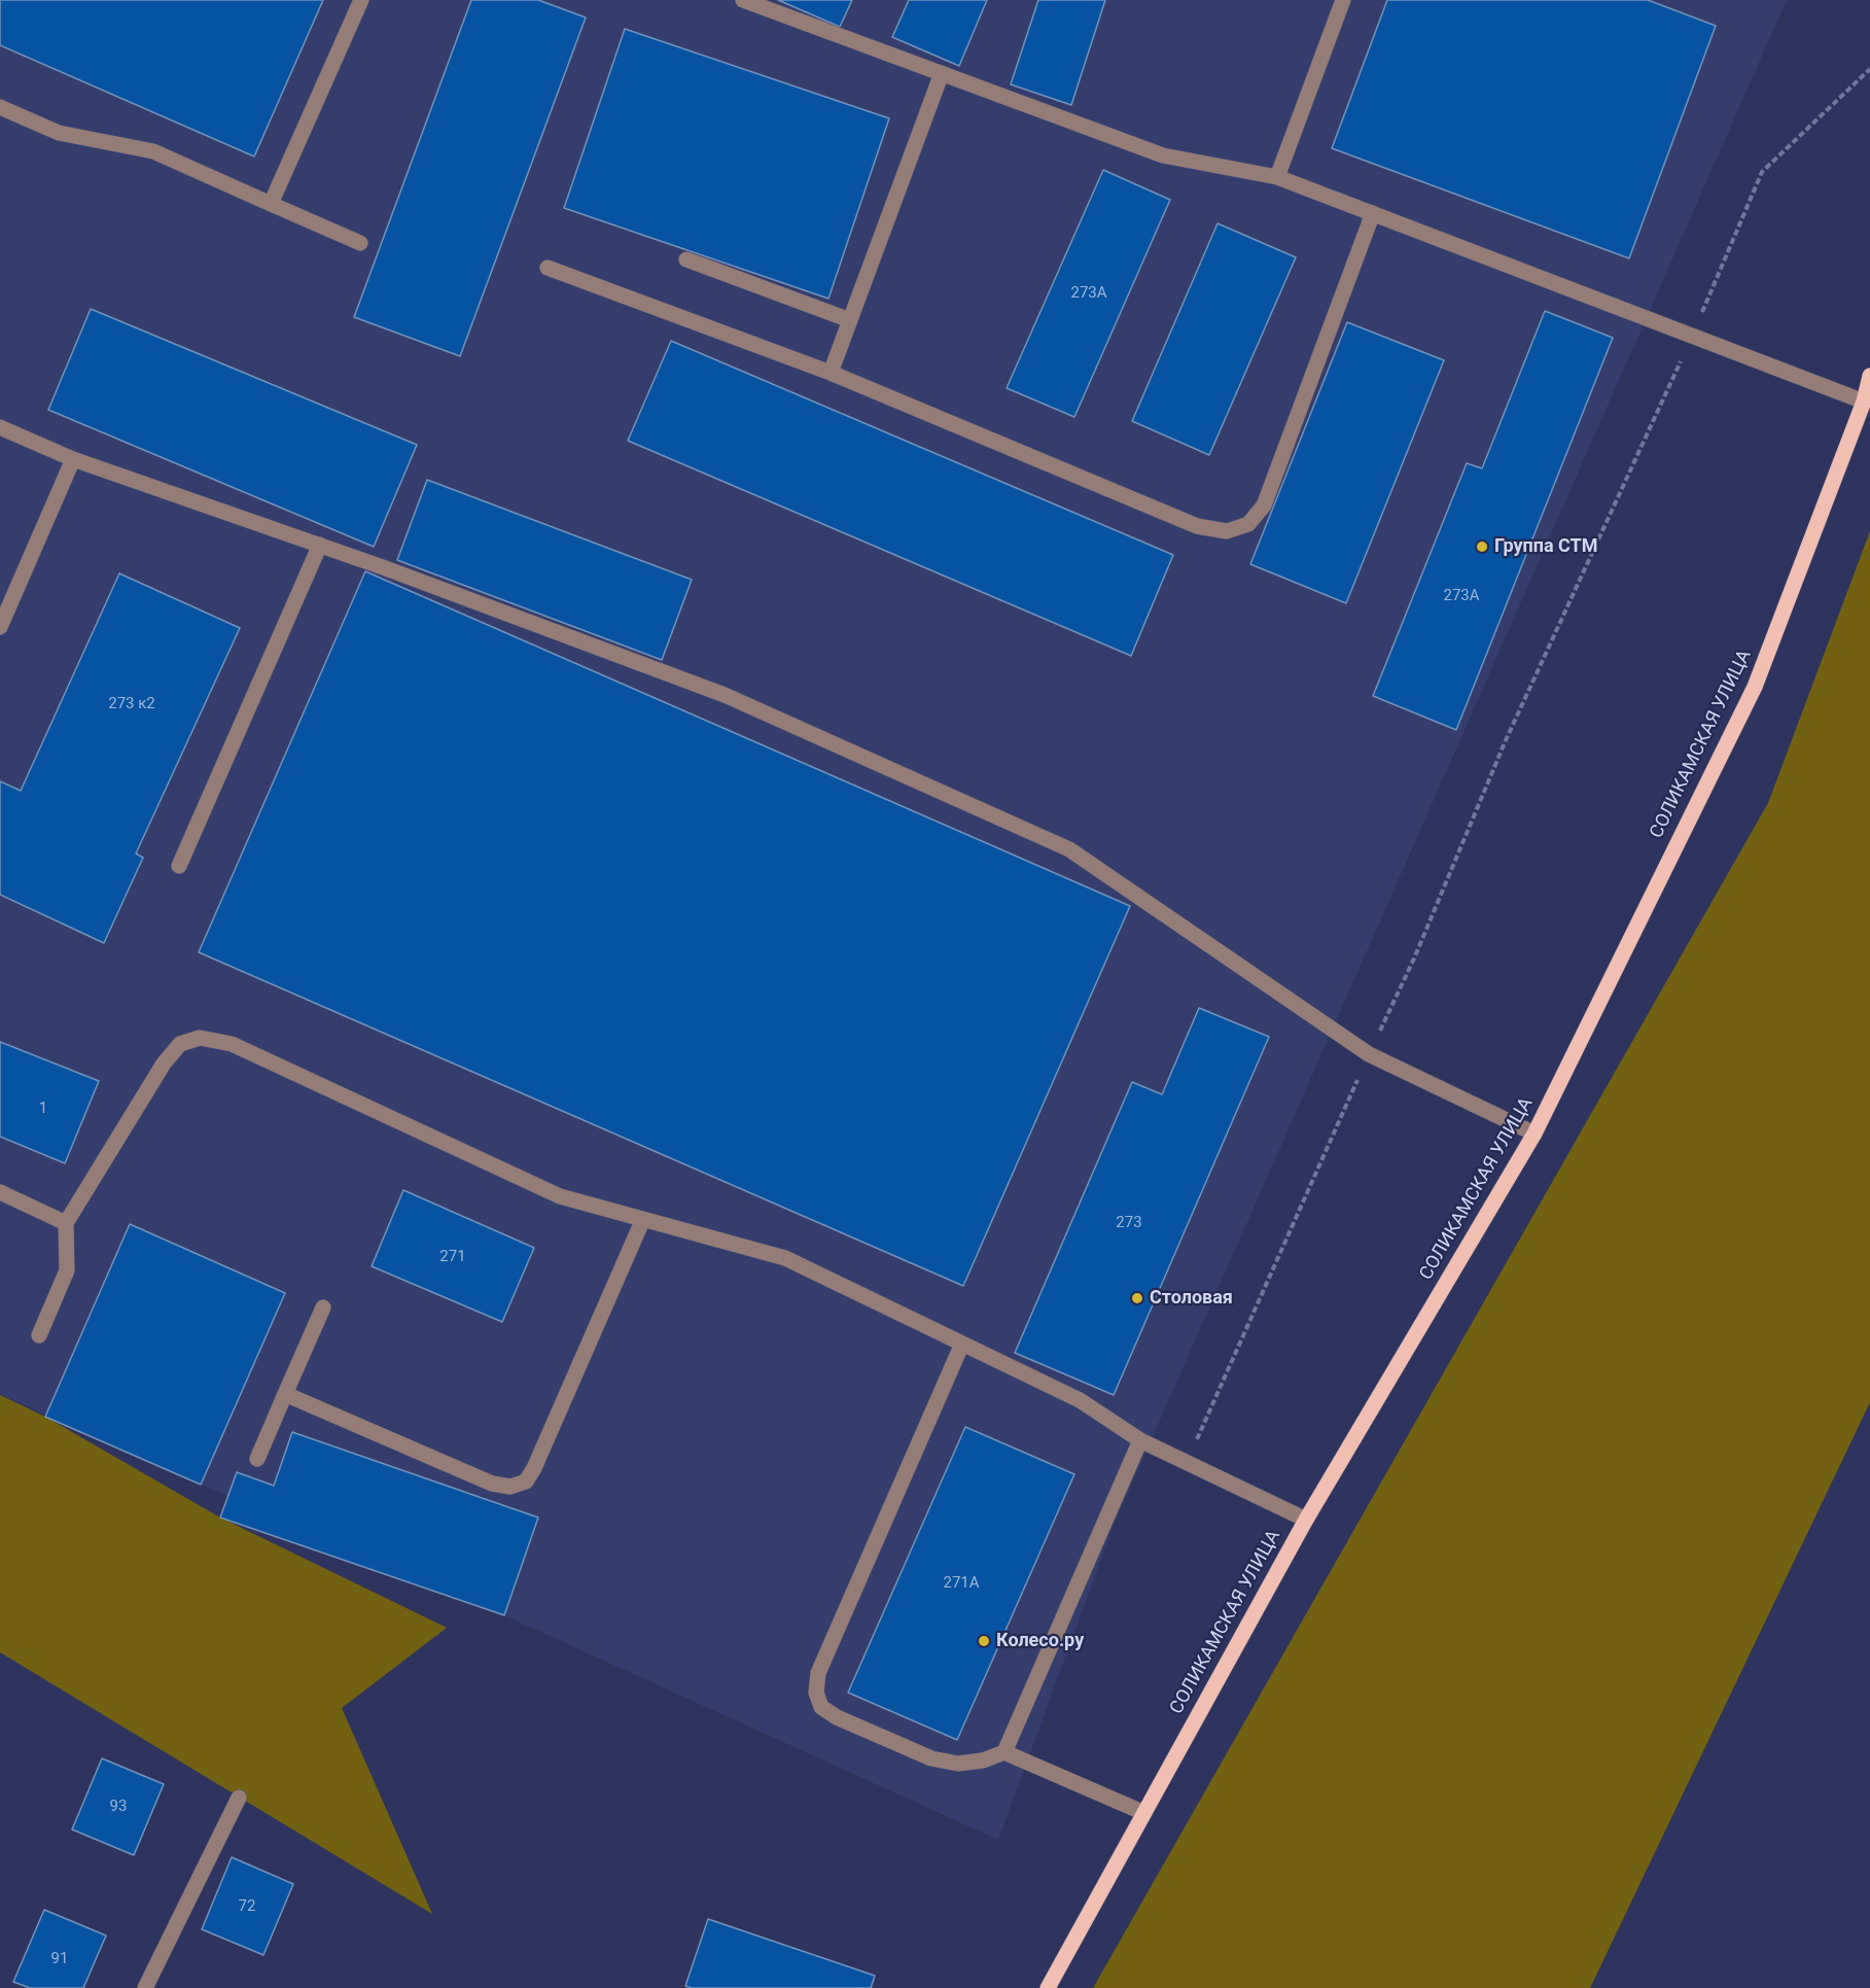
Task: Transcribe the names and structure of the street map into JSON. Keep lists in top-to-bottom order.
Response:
{
  "streets": {
    "main road": ["СОЛИКАМСКАЯ УЛИЦА"]
  },
  "places": ["Группа СТМ", "Столовая", "Колесо.ру"],
  "house_numbers": [
    "273А",
    "273А",
    "273 к2",
    "1",
    "273",
    "271",
    "271А",
    "93",
    "72",
    "91"
  ]
}
